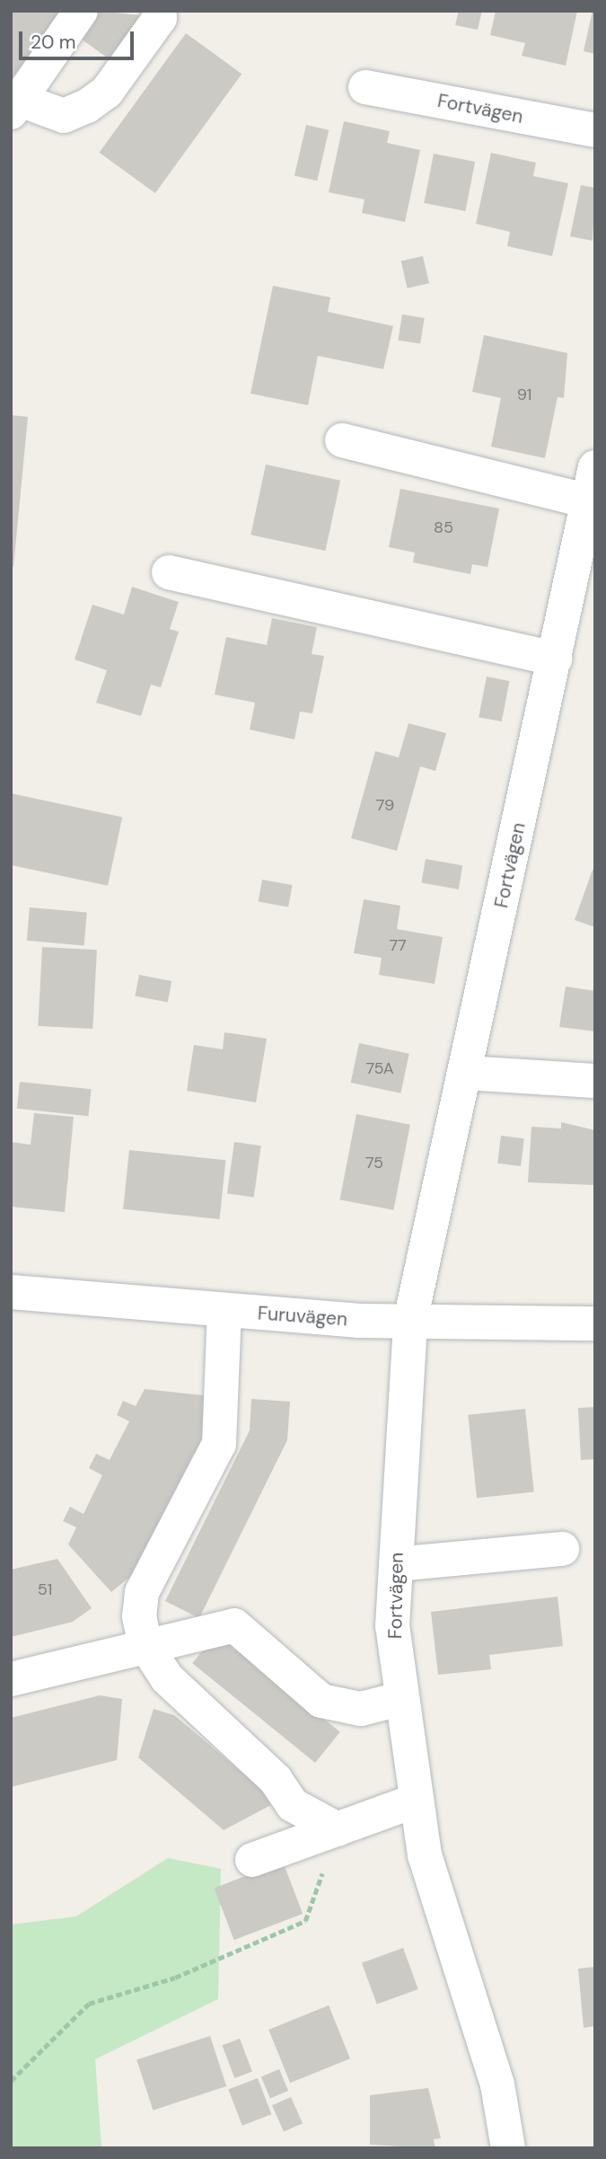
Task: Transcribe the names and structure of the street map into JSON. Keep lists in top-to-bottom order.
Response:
{
  "streets": {
    "street": ["Fortvägen", "Furuvägen"]
  },
  "crossings": [
    ["Fortvägen", "Furuvägen"]
  ],
  "house_numbers": [
    "91",
    "85",
    "79",
    "77",
    "75A",
    "75",
    "51"
  ],
  "scale_bar": "20 m"
}
